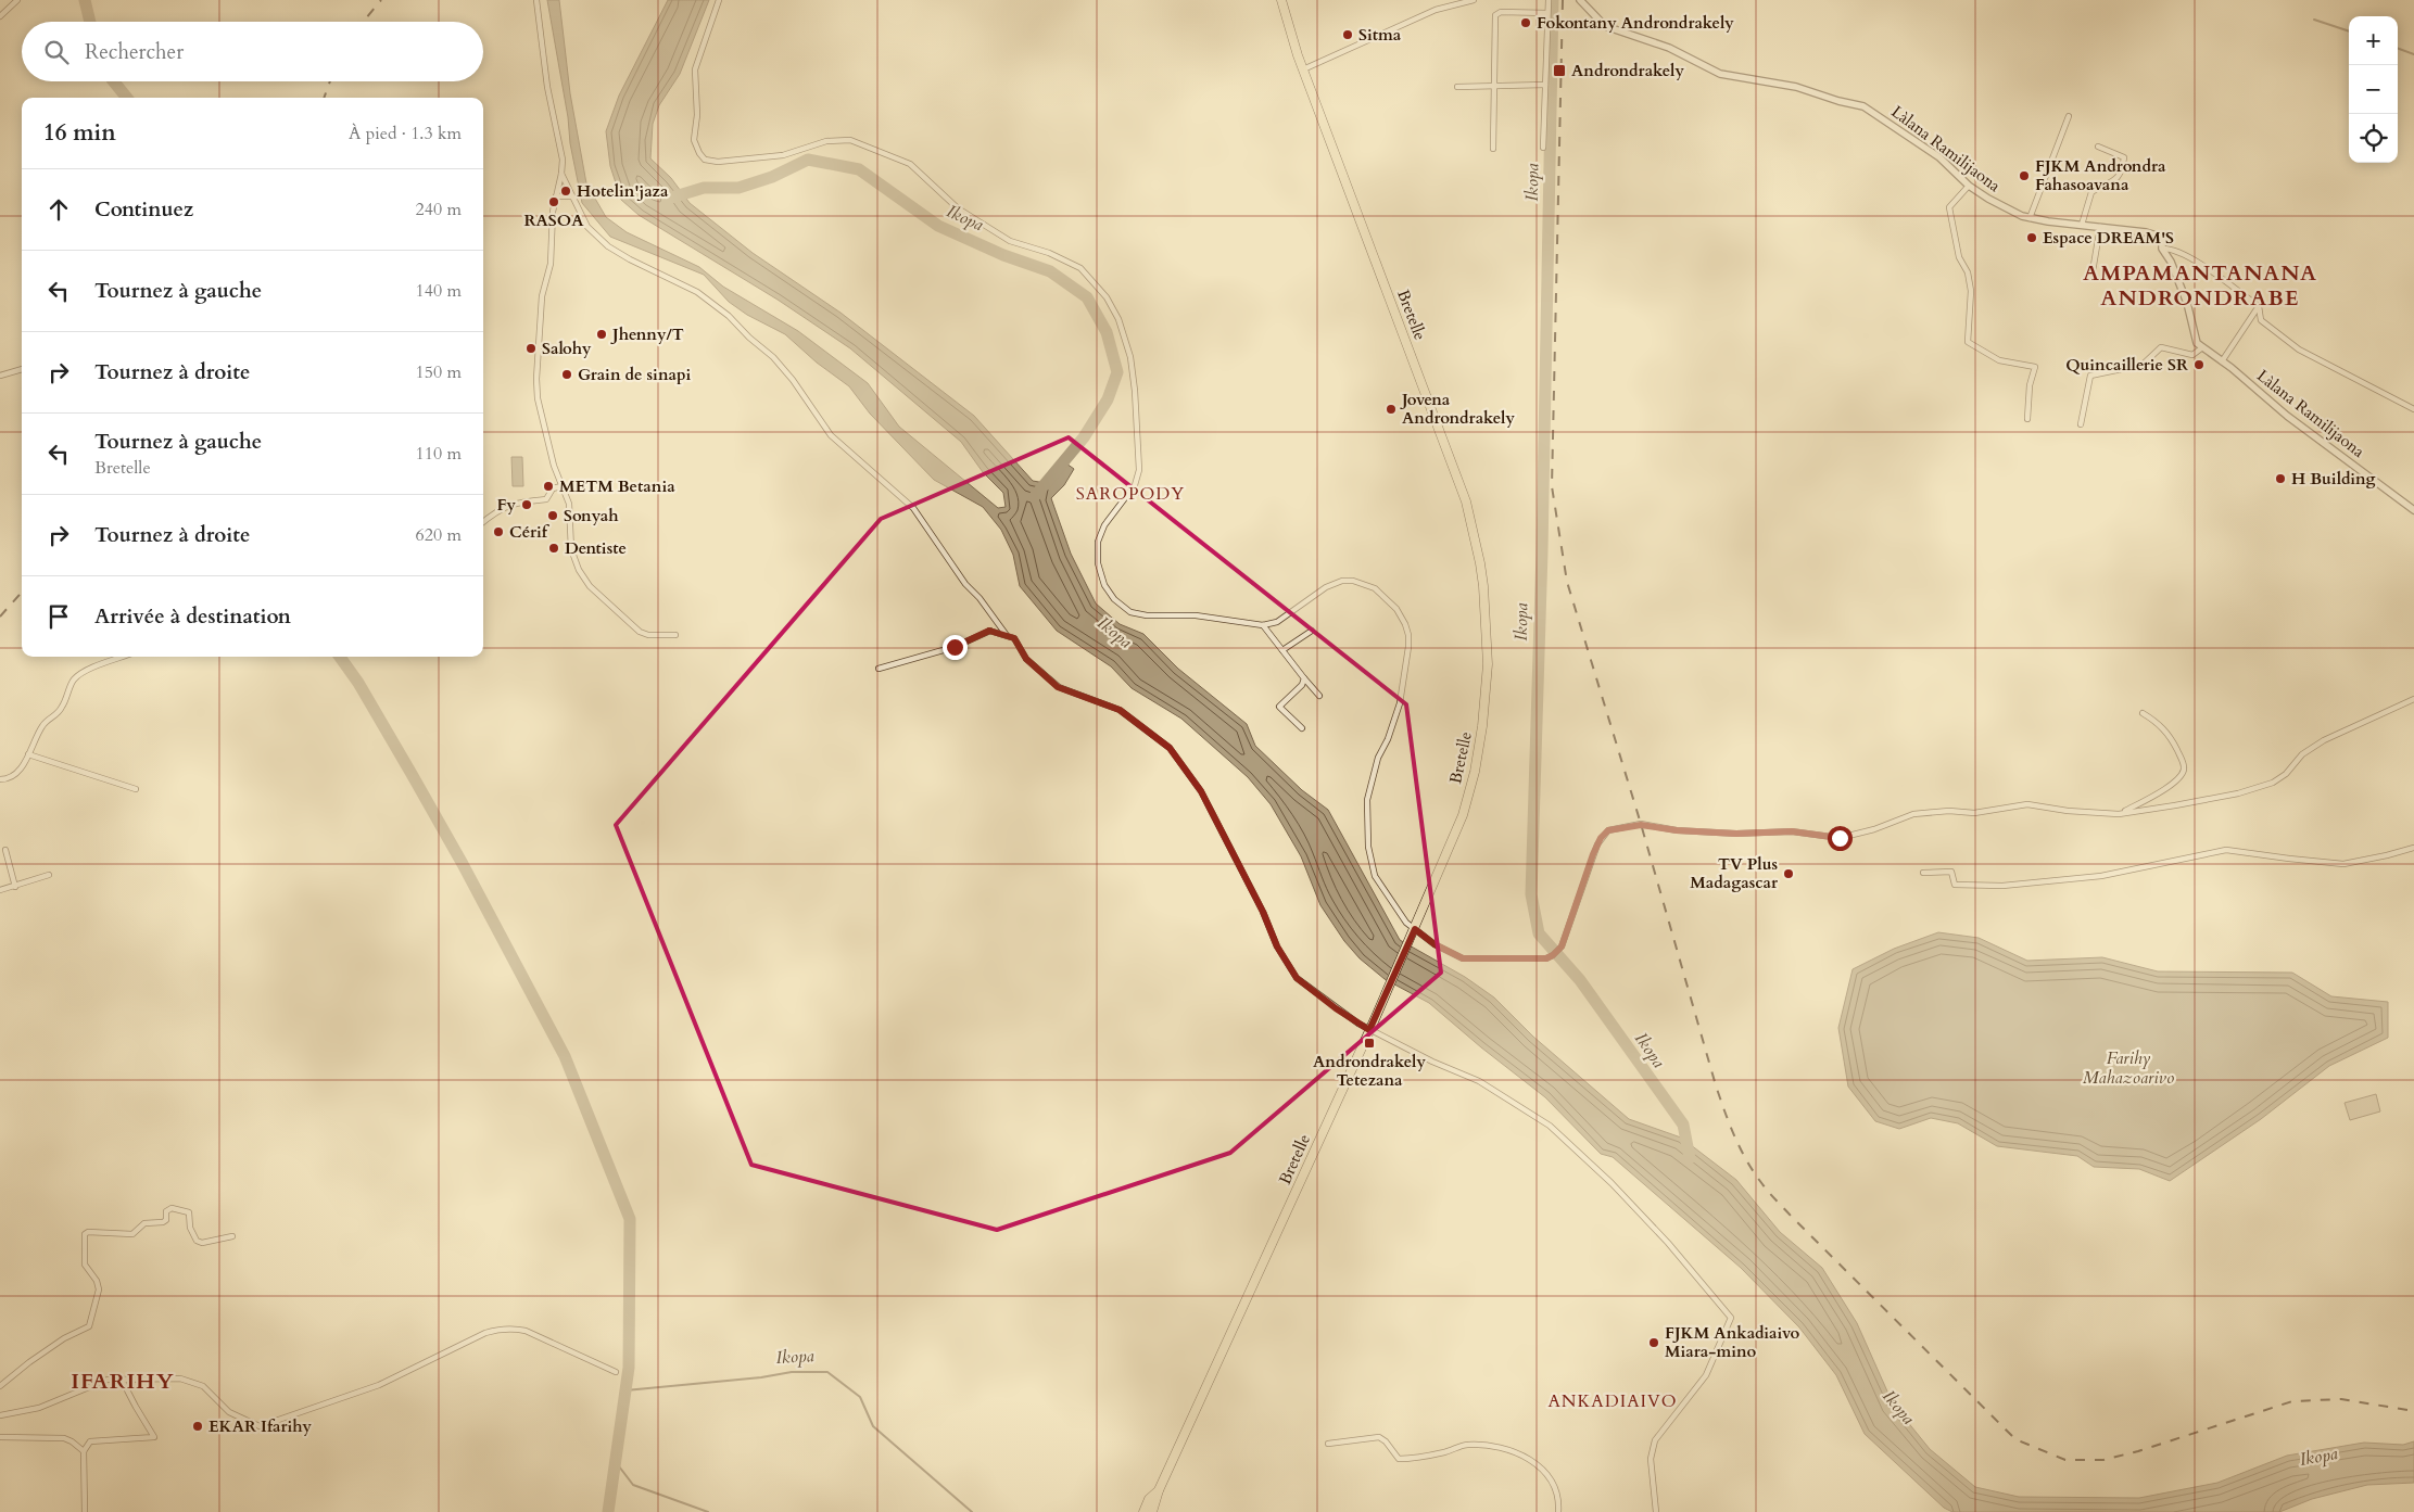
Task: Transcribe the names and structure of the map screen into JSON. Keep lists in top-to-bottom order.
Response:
{
  "streets": {
    "main road": ["Bretelle"],
    "street": ["Làlana Ramilijaona"]
  },
  "districts": [
    "AMPAMANTANANA ANDRONDRABE",
    "SAROPODY",
    "IFARIHY",
    "ANKADIAIVO"
  ],
  "water": ["Ikopa", "Farihy Mahazoarivo"],
  "places": {
    "other": [
      "Fokontany Androndrakely",
      "Sitma",
      "FJKM Androndra Fahasoavana",
      "Hotelin'jaza",
      "RASOA",
      "Espace DREAM'S",
      "Jhenny/T",
      "Salohy",
      "Quincaillerie SR",
      "Grain de sinapi",
      "Jovena Androndrakely",
      "H Building",
      "METM Betania",
      "Fy",
      "Sonyah",
      "Cérif",
      "Dentiste",
      "TV Plus Madagascar",
      "FJKM Ankadiaivo Miara-mino",
      "EKAR Ifarihy"
    ],
    "transit": ["Androndrakely", "Androndrakely Tetezana"]
  },
  "page": {
    "map_buttons": ["+", "−"],
    "search": "Rechercher",
    "heading": ["16 min", "À pied · 1.3 km"],
    "list": [
      ["Continuez", "240 m"],
      ["Tournez à gauche", "140 m"],
      ["Tournez à droite", "150 m"],
      ["Tournez à gauche", "Bretelle", "110 m"],
      ["Tournez à droite", "620 m"],
      "Arrivée à destination"
    ]
  }
}
